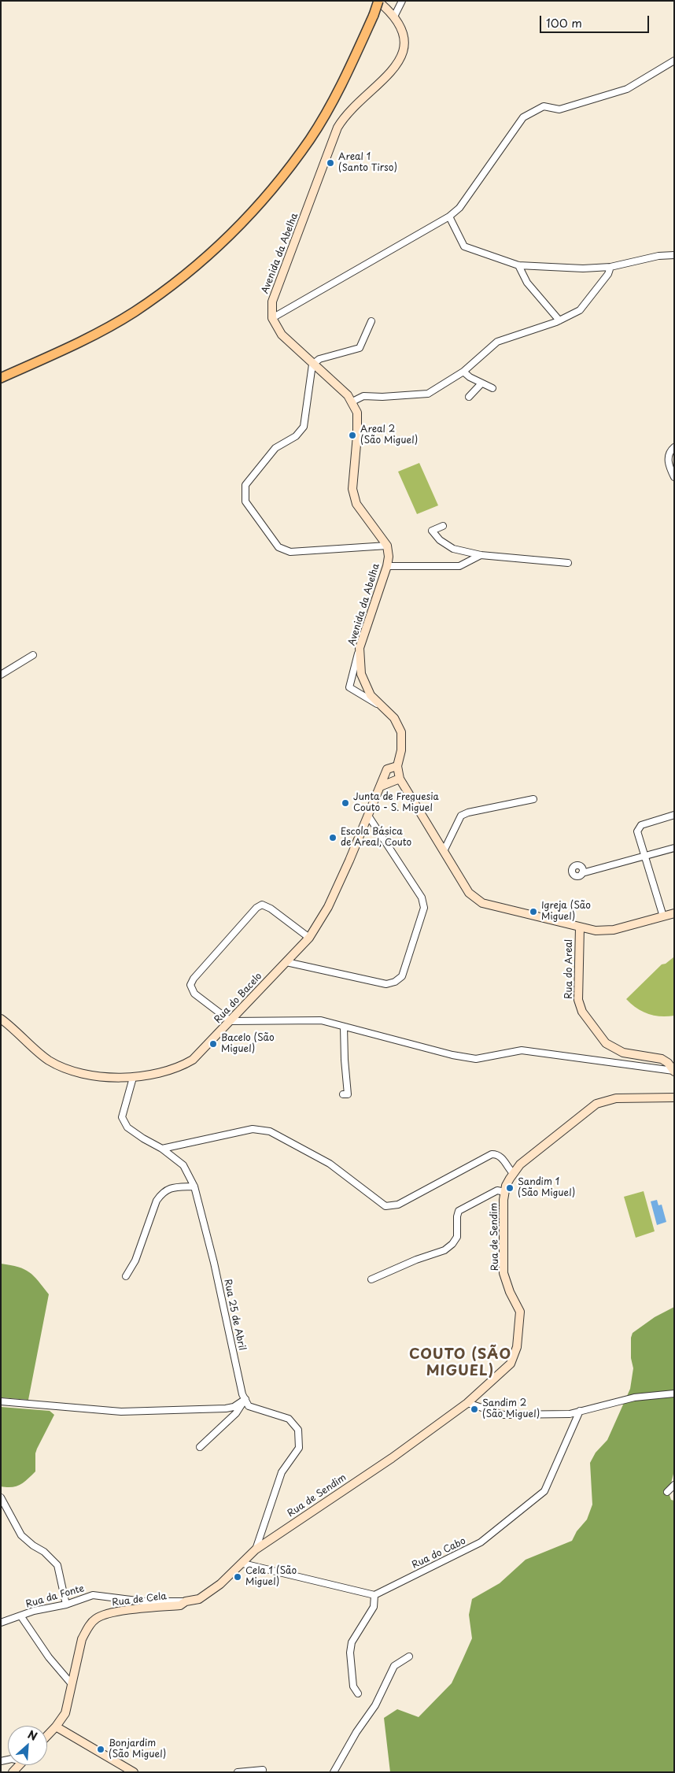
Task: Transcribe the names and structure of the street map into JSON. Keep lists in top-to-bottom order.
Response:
{
  "streets": {
    "street": [
      "Avenida da Abelha",
      "Rua do Areal",
      "Rua do Bacelo",
      "Rua de Sendim",
      "Rua 25 de Abril",
      "Rua do Cabo",
      "Rua da Fonte",
      "Rua de Cela"
    ]
  },
  "crossings": [
    ["Avenida da Abelha", "Rua do Areal"],
    ["Avenida da Abelha", "Rua do Bacelo"],
    ["Rua do Bacelo", "Rua 25 de Abril"],
    ["Rua de Sendim", "Rua de Cela"],
    ["Rua da Fonte", "Rua de Cela"]
  ],
  "districts": ["COUTO (SÃO MIGUEL)"],
  "places": [
    "Areal 1 (Santo Tirso)",
    "Areal 2 (São Miguel)",
    "Junta de Freguesia Couto - S. Miguel",
    "Escola Básica de Areal, Couto",
    "Igreja (São Miguel)",
    "Bacelo (São Miguel)",
    "Sandim 1 (São Miguel)",
    "Sandim 2 (São Miguel)",
    "Cela 1 (São Miguel)",
    "Bonjardim (São Miguel)"
  ],
  "scale_bar": "100 m",
  "north": "top right"
}
